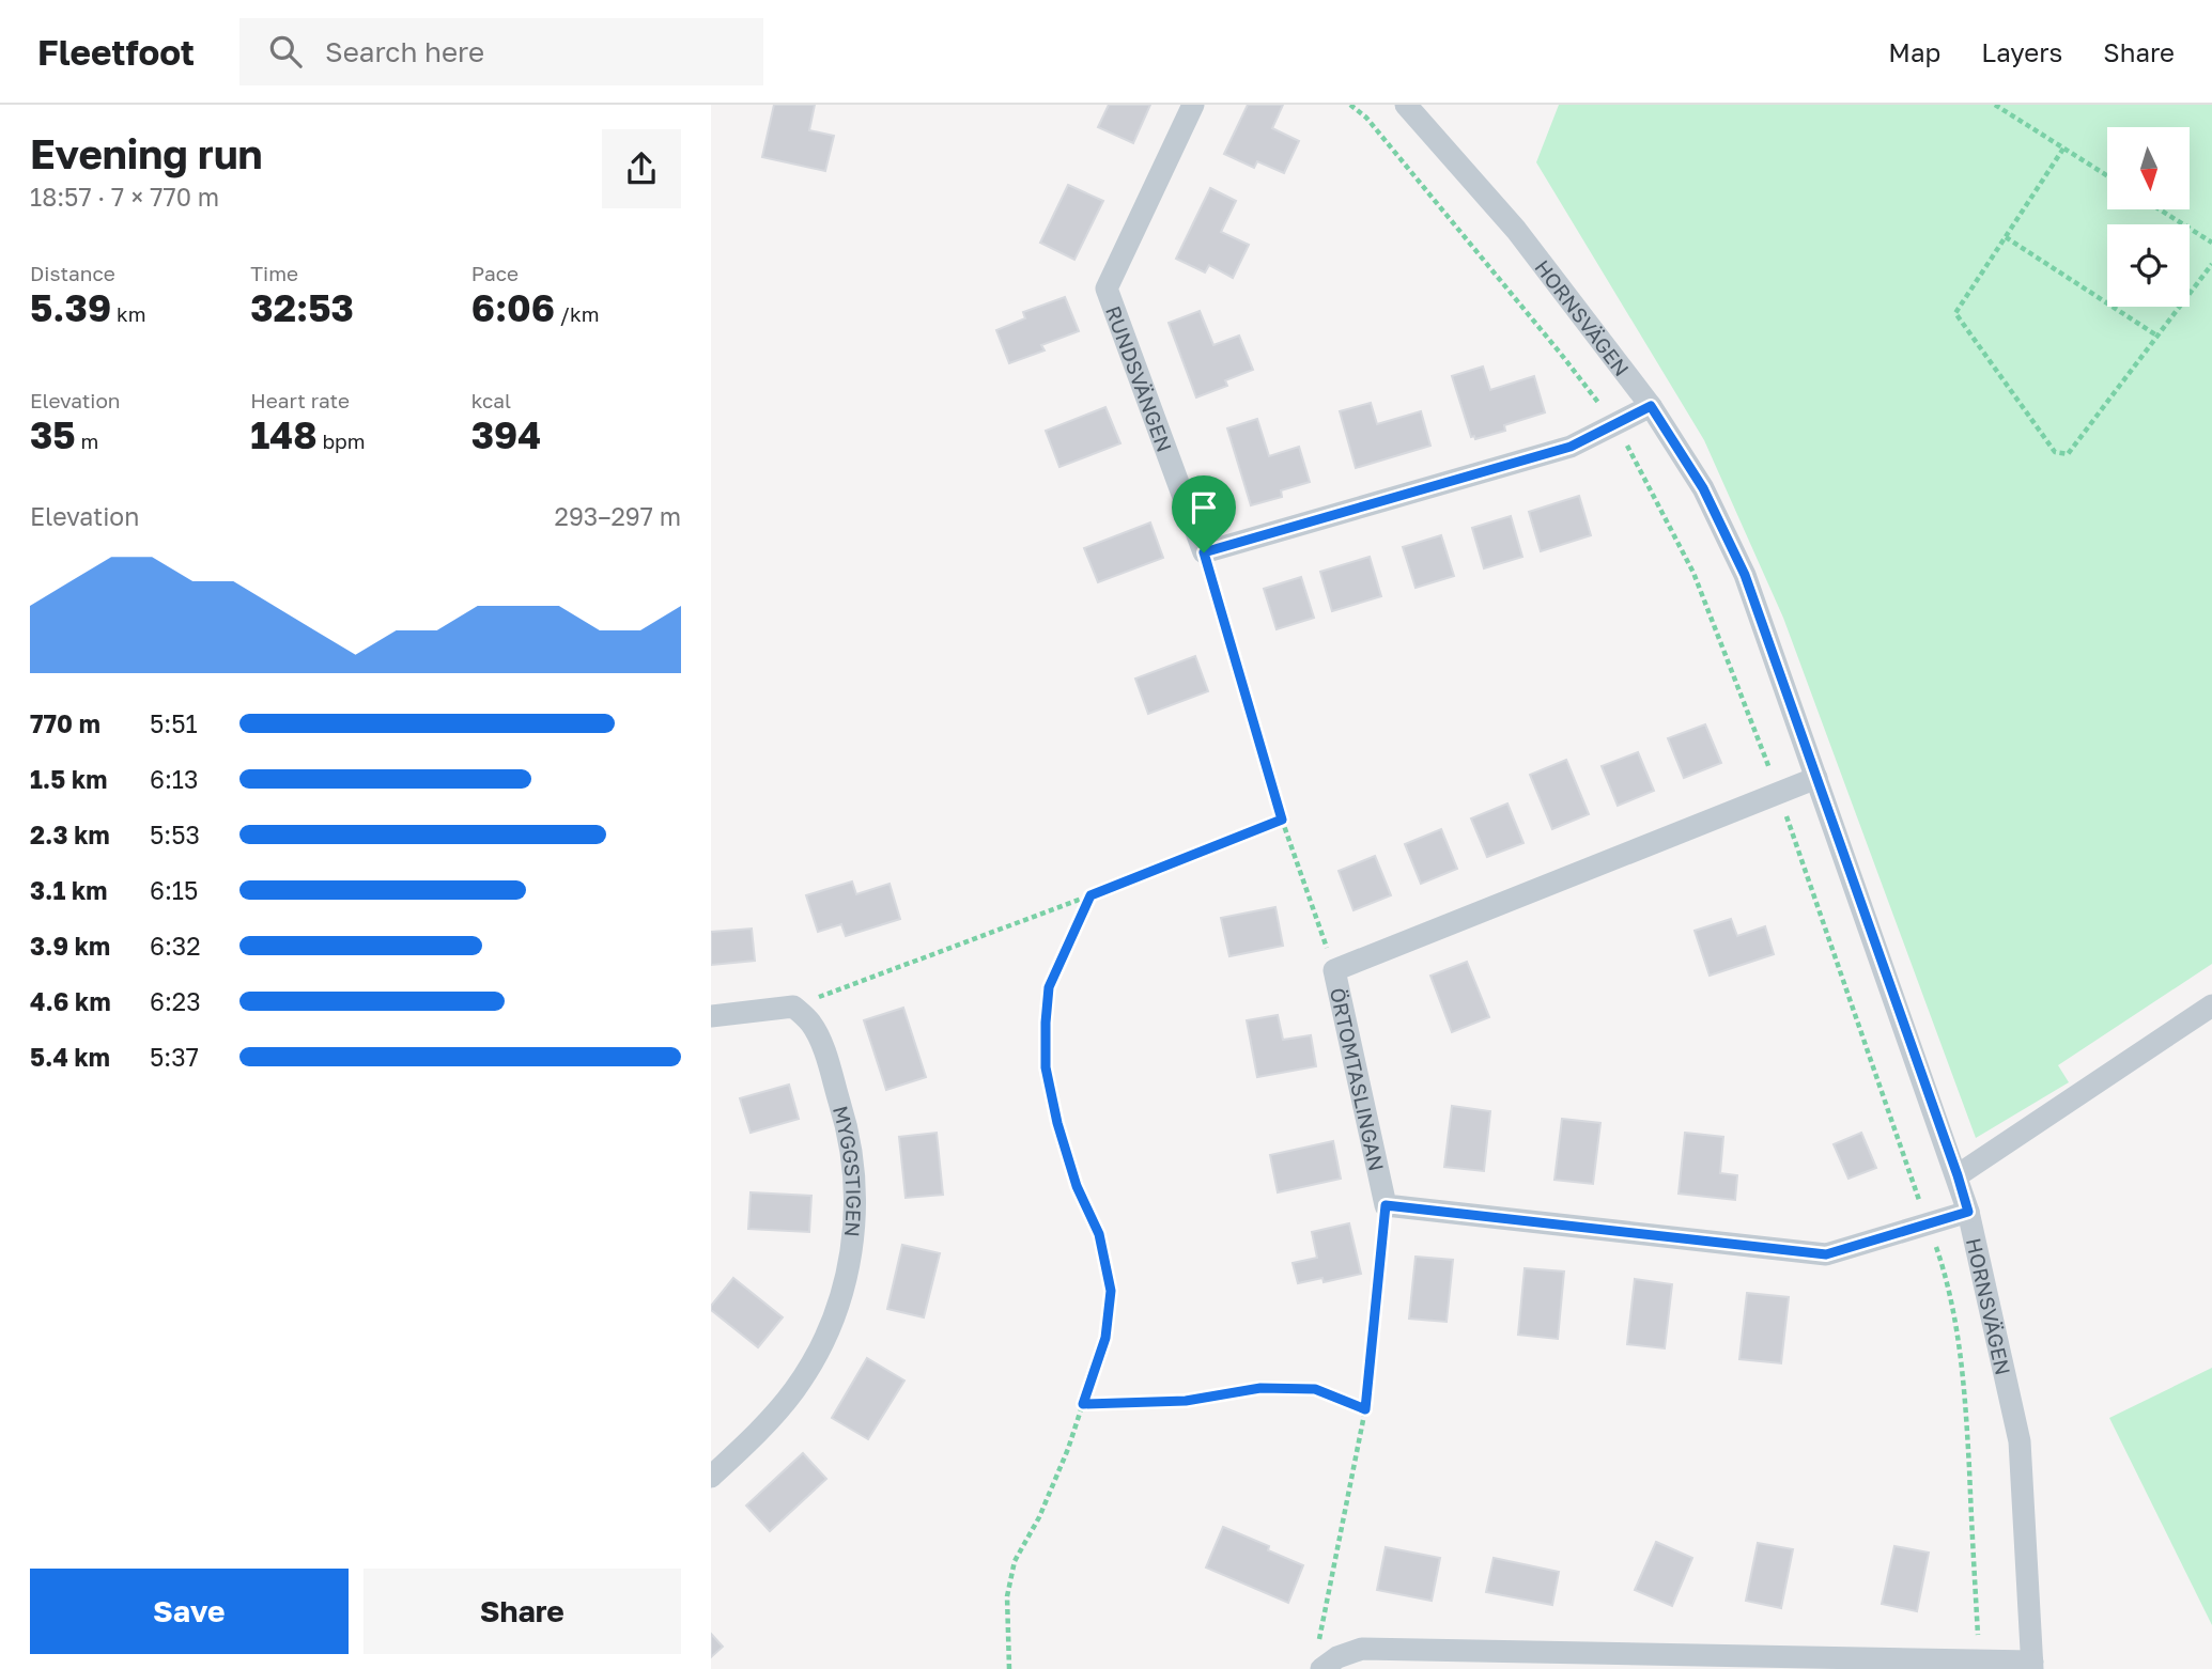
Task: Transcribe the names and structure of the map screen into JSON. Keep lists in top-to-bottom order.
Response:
{
  "streets": {
    "street": [
      "HORNSVÄGEN",
      "RUNDSVÄNGEN",
      "ÖRTOMTASLINGAN",
      "MYGGSTIGEN"
    ]
  },
  "crossings": [
    ["HORNSVÄGEN", "ÖRTOMTASLINGAN"]
  ],
  "north": "bottom",
  "page": {
    "header": "Fleetfoot",
    "search": "Search here",
    "nav": ["Map", "Layers", "Share"],
    "heading": ["Evening run", "18:57 · 7 × 770 m"],
    "stats": [
      ["Distance", "5.39 km"],
      ["Time", "32:53"],
      ["Pace", "6:06 /km"],
      ["Elevation", "35 m"],
      ["Heart rate", "148 bpm"],
      ["kcal", "394"]
    ],
    "chart": ["Elevation", "293–297 m"],
    "list": [
      {
        "name": "770 m",
        "note": "5:51"
      },
      {
        "name": "1.5 km",
        "note": "6:13"
      },
      {
        "name": "2.3 km",
        "note": "5:53"
      },
      {
        "name": "3.1 km",
        "note": "6:15"
      },
      {
        "name": "3.9 km",
        "note": "6:32"
      },
      {
        "name": "4.6 km",
        "note": "6:23"
      },
      {
        "name": "5.4 km",
        "note": "5:37"
      }
    ],
    "buttons": ["Save", "Share"]
  }
}
